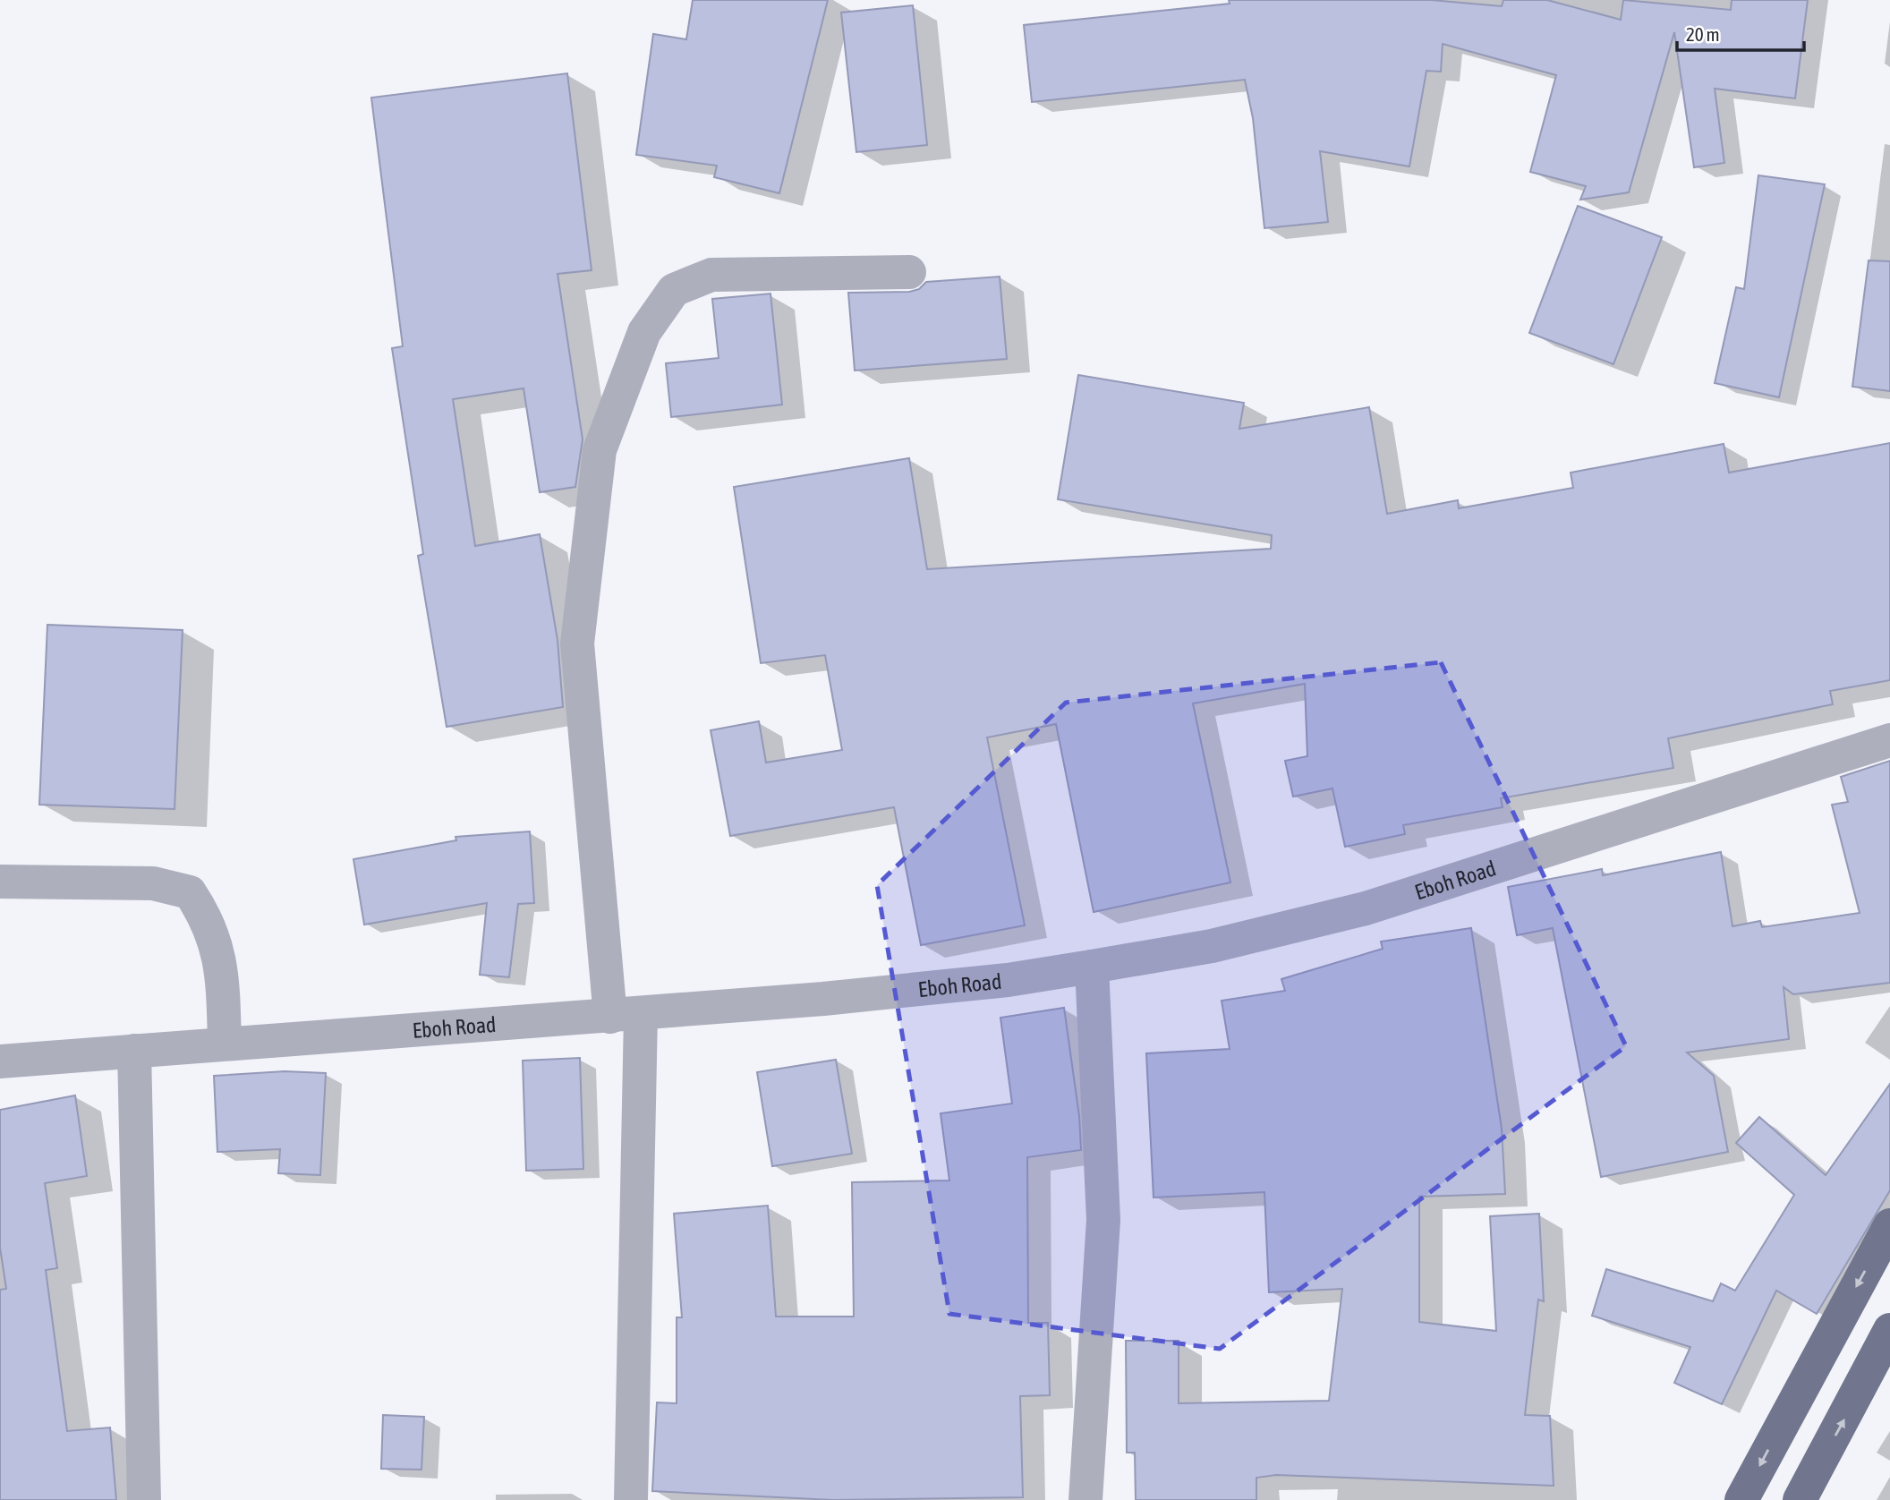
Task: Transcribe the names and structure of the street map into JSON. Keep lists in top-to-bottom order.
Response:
{
  "streets": {
    "street": ["Eboh Road"]
  },
  "scale_bar": "20 m"
}
